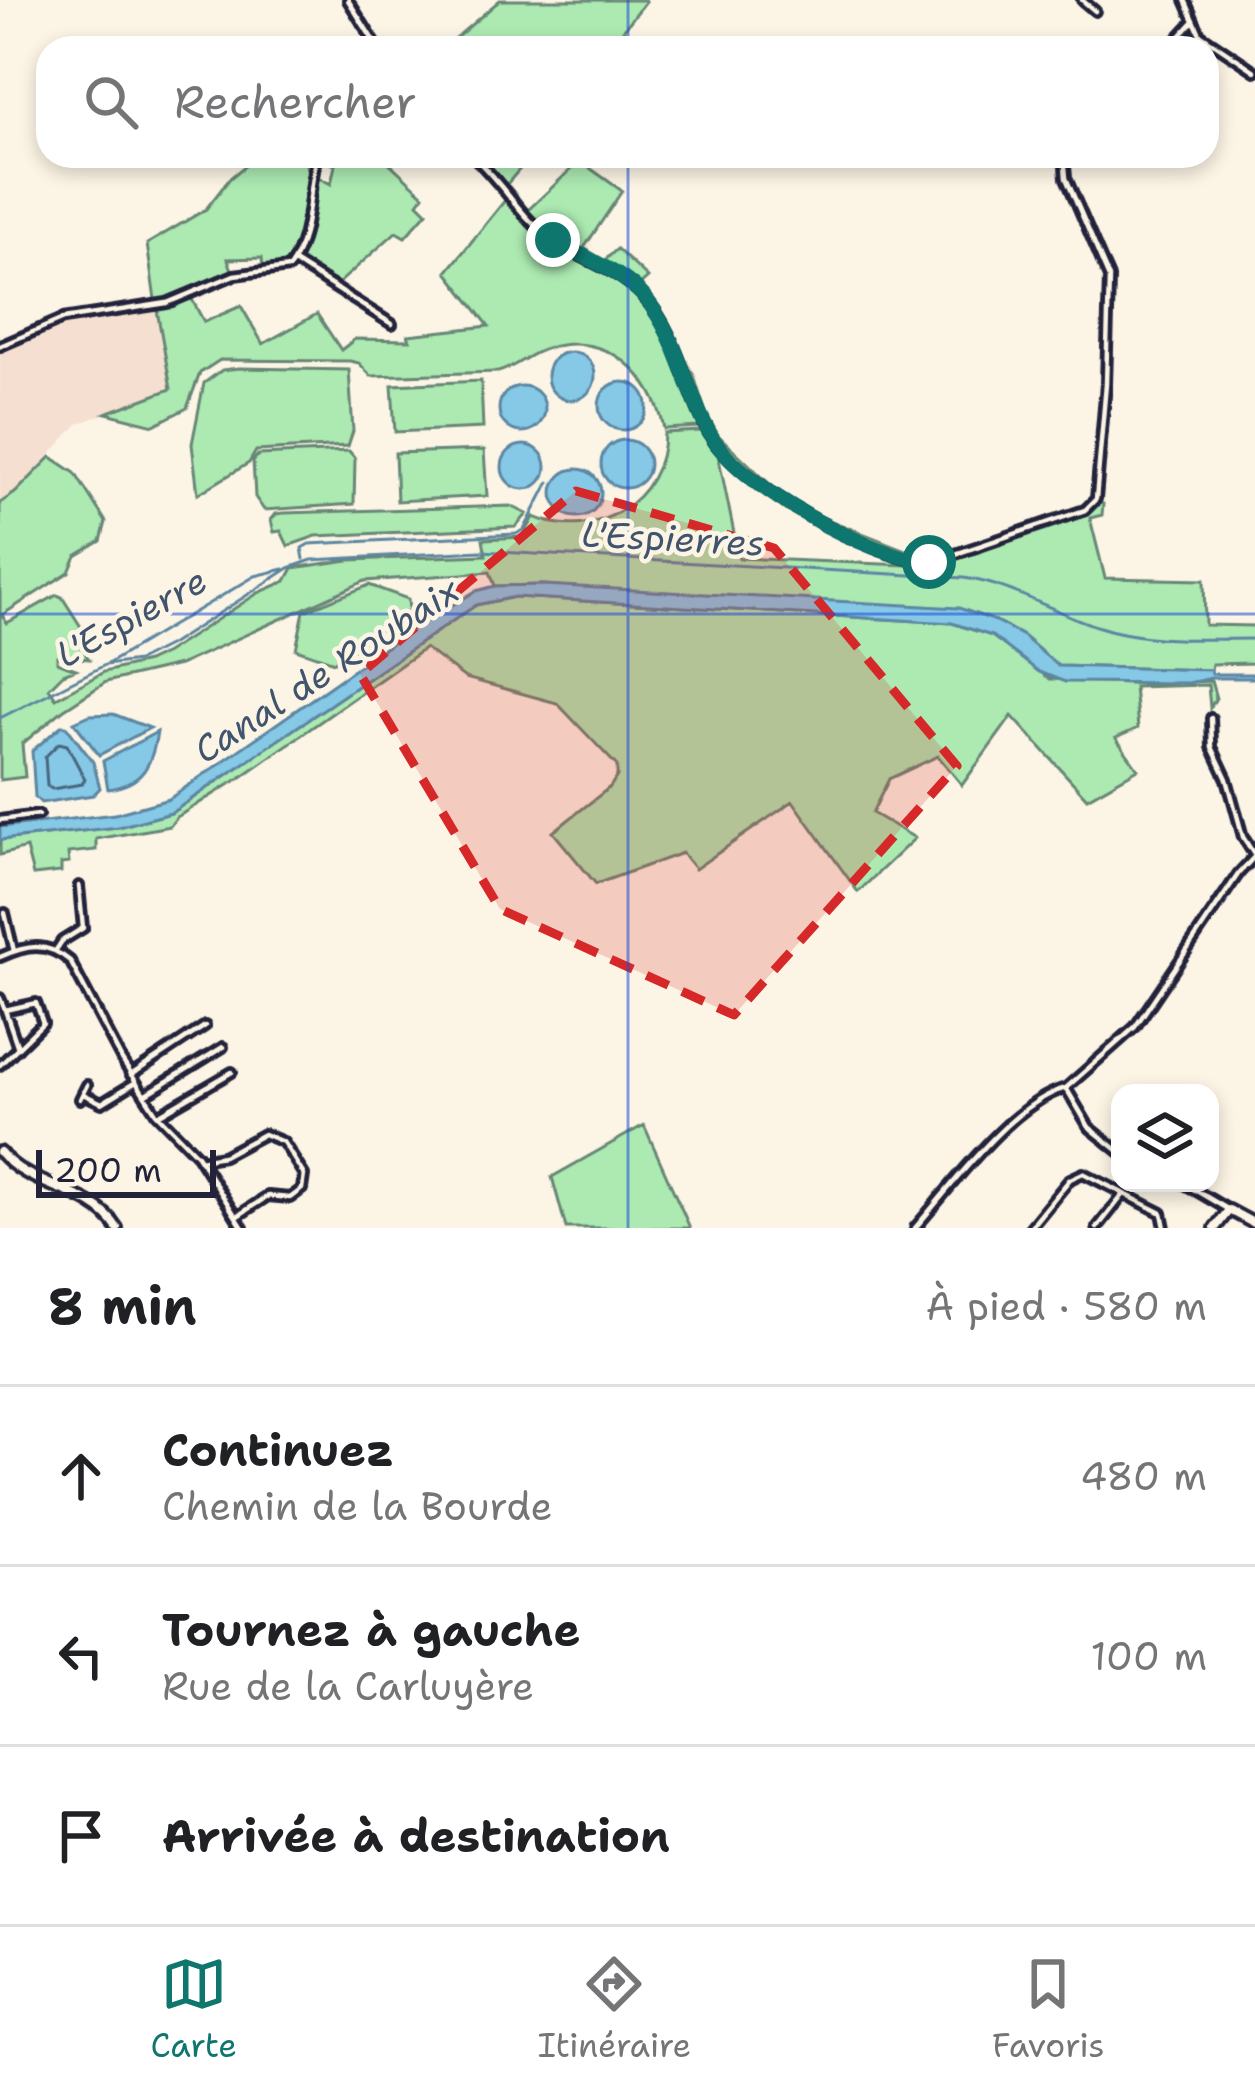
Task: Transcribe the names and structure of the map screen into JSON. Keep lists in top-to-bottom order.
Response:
{
  "water": ["L'Espierres", "L'Espierre", "Canal de Roubaix"],
  "scale_bar": "200 m",
  "page": {
    "search": "Rechercher",
    "scale": "200 m",
    "heading": ["8 min", "À pied · 580 m"],
    "list": [
      ["Continuez", "Chemin de la Bourde", "480 m"],
      ["Tournez à gauche", "Rue de la Carluyère", "100 m"],
      "Arrivée à destination"
    ],
    "nav": ["Carte", "Itinéraire", "Favoris"]
  }
}
